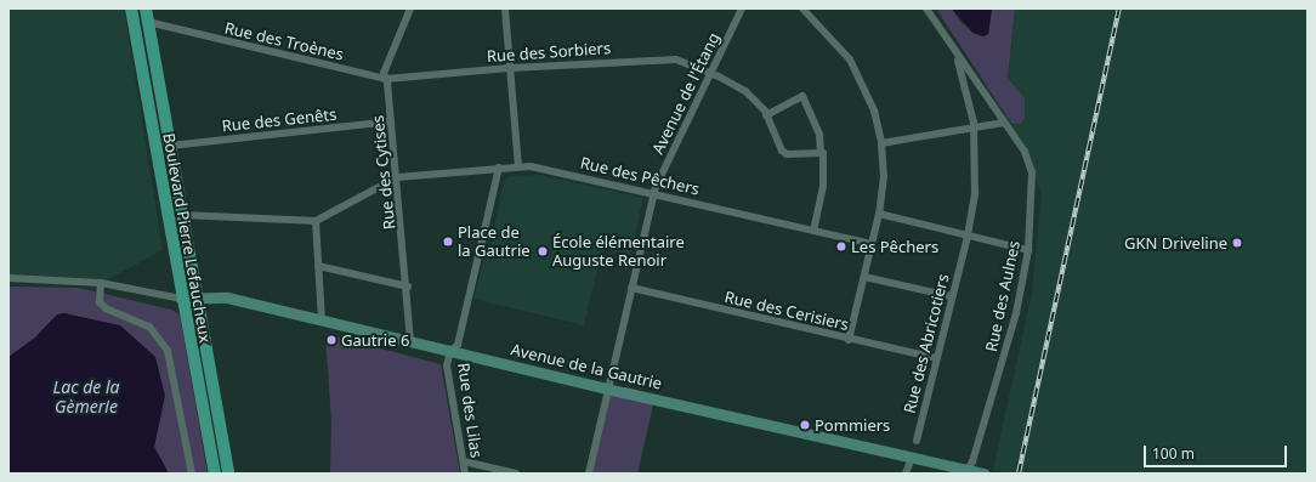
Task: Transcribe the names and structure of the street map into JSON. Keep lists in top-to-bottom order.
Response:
{
  "streets": {
    "main road": ["Boulevard Pierre Lefaucheux"],
    "street": [
      "Rue des Troènes",
      "Rue des Sorbiers",
      "Avenue de l'Étang",
      "Rue des Genêts",
      "Rue des Cytises",
      "Rue des Pêchers",
      "Rue des Aulnes",
      "Rue des Cerisiers",
      "Rue des Abricotiers",
      "Avenue de la Gautrie",
      "Rue des Lilas"
    ]
  },
  "crossings": [
    ["Rue des Troènes", "Rue des Sorbiers"],
    ["Rue des Troènes", "Rue des Cytises"],
    ["Rue des Troènes", "Boulevard Pierre Lefaucheux"],
    ["Rue des Sorbiers", "Avenue de l'Étang"],
    ["Rue des Sorbiers", "Rue des Cytises"],
    ["Avenue de l'Étang", "Rue des Pêchers"],
    ["Avenue de l'Étang", "Rue des Cerisiers"],
    ["Avenue de l'Étang", "Avenue de la Gautrie"],
    ["Rue des Genêts", "Rue des Cytises"],
    ["Rue des Genêts", "Boulevard Pierre Lefaucheux"],
    ["Rue des Cytises", "Rue des Pêchers"],
    ["Rue des Cytises", "Avenue de la Gautrie"],
    ["Boulevard Pierre Lefaucheux", "Avenue de la Gautrie"],
    ["Rue des Aulnes", "Rue des Abricotiers"],
    ["Rue des Aulnes", "Avenue de la Gautrie"],
    ["Rue des Cerisiers", "Rue des Abricotiers"],
    ["Avenue de la Gautrie", "Rue des Lilas"]
  ],
  "water": ["Lac de la Gèmerie"],
  "places": [
    "Place de la Gautrie",
    "GKN Driveline",
    "Les Pêchers",
    "École élémentaire Auguste Renoir",
    "Gautrie 6",
    "Pommiers"
  ],
  "scale_bar": "100 m"
}
